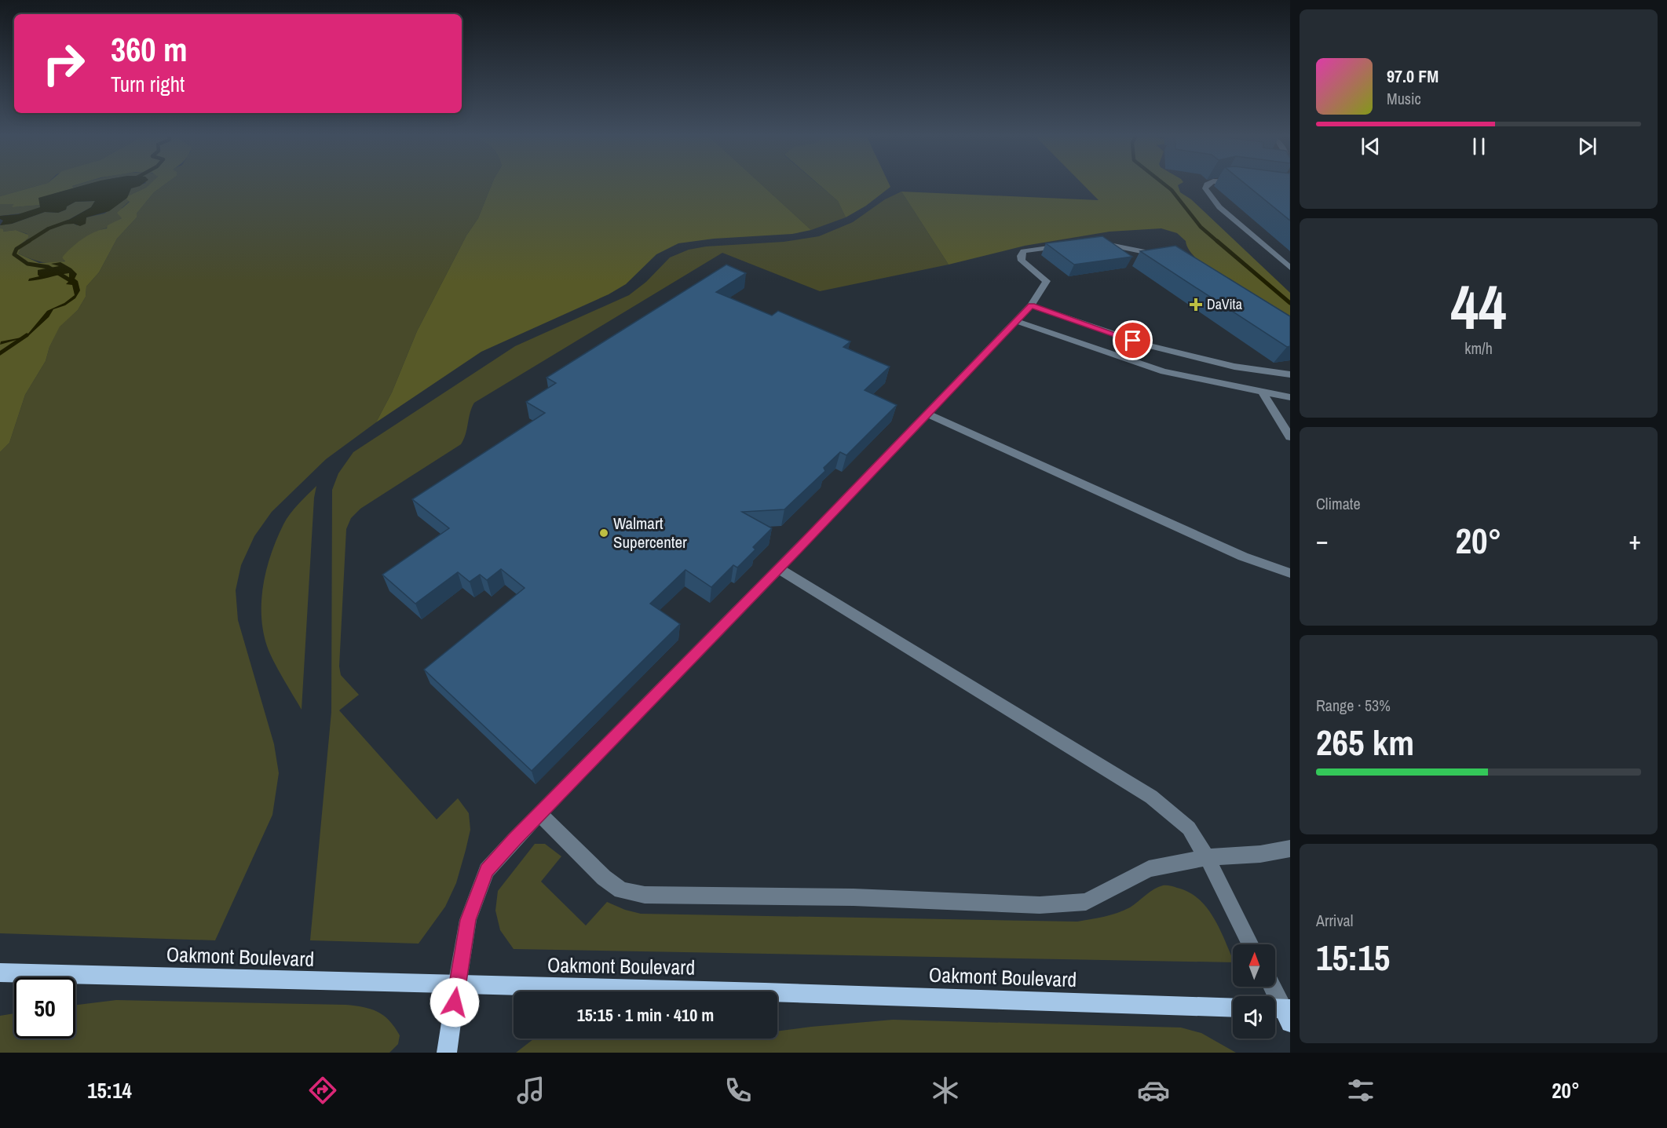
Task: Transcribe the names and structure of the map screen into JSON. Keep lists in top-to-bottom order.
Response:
{
  "streets": {
    "main road": ["Oakmont Boulevard"]
  },
  "places": {
    "health": ["DaVita"],
    "other": ["Walmart Supercenter"]
  },
  "north": "top",
  "page": {
    "turn": ["360 m", "Turn right"],
    "song": ["97.0 FM", "Music"],
    "tile": [
      ["44", "km/h"],
      "Climate",
      ["Range · 53%", "265 km"],
      ["Arrival", "15:15"]
    ],
    "heat": ["−", "20°", "+"],
    "limit": "50",
    "trip": "15:15 · 1 min · 410 m",
    "tabs": ["15:14", "20°"]
  }
}
